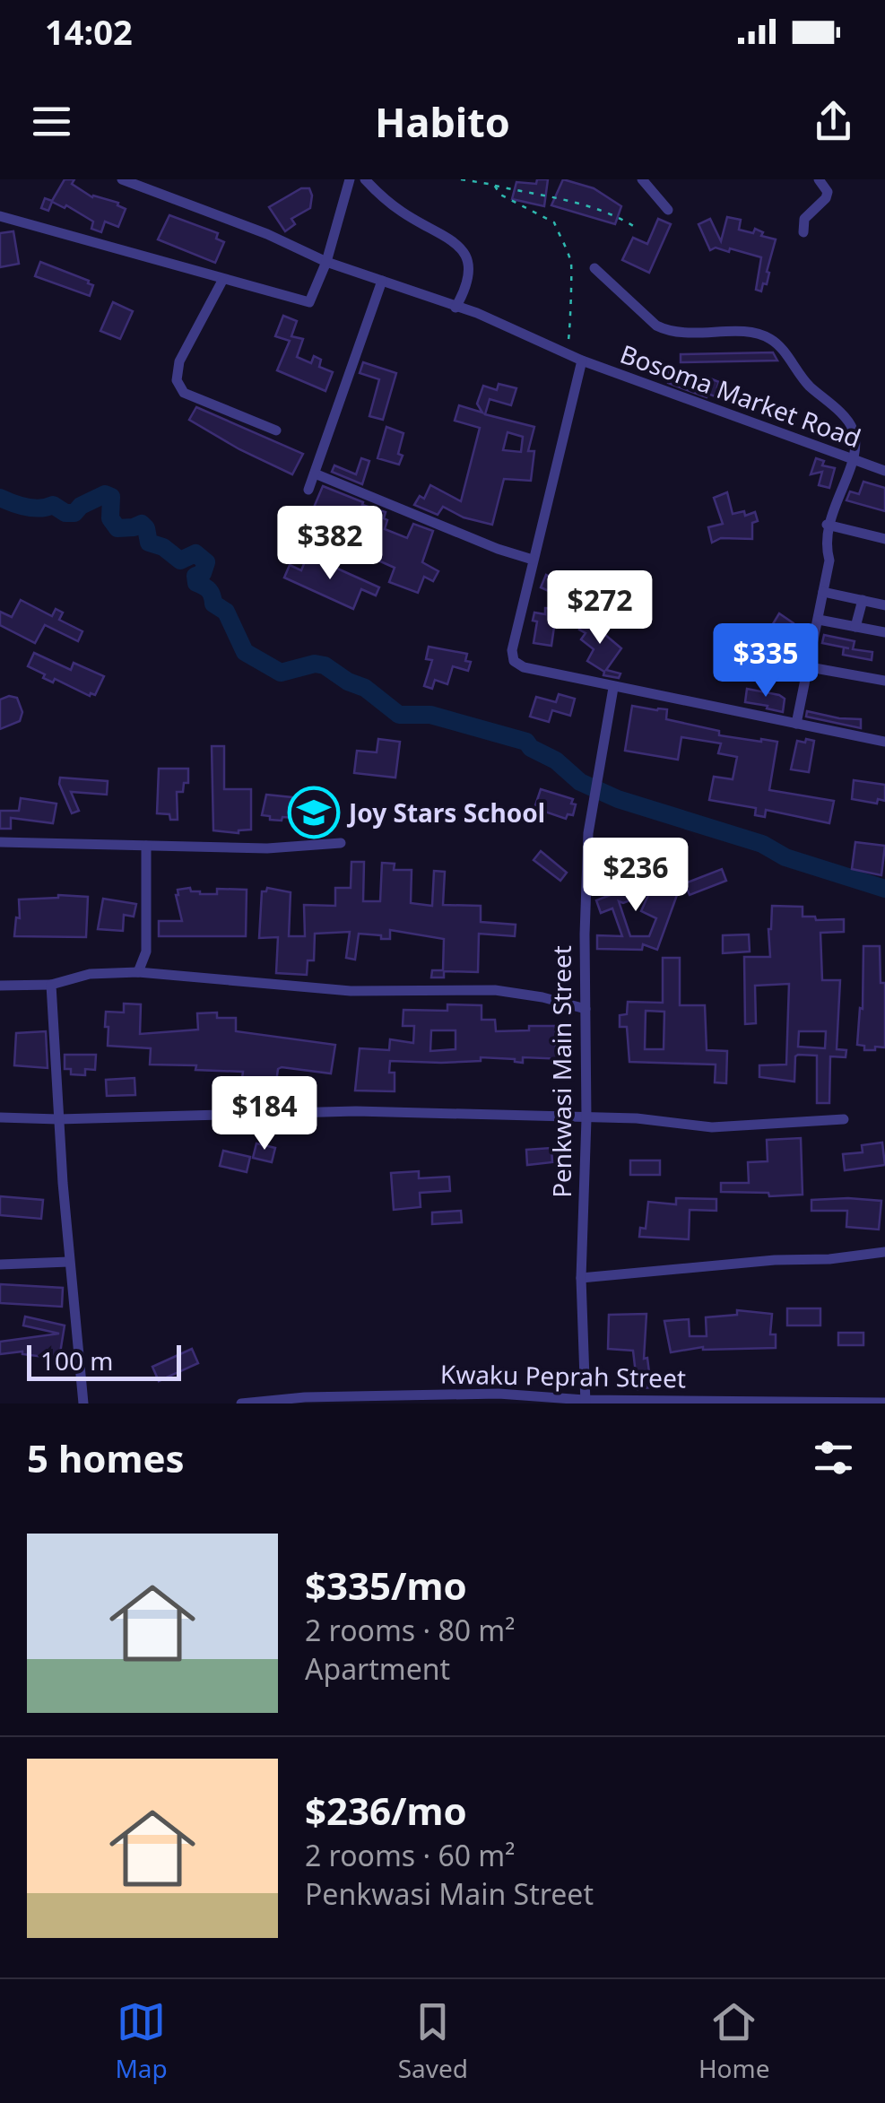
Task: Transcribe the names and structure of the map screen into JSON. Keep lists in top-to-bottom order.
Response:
{
  "streets": {
    "street": ["Bosoma Market Road", "Penkwasi Main Street", "Kwaku Peprah Street"]
  },
  "crossings": [
    ["Penkwasi Main Street", "Kwaku Peprah Street"]
  ],
  "places": {
    "school or university": ["Joy Stars School"]
  },
  "scale_bar": "100 m",
  "page": {
    "status": "14:02",
    "header": "Habito",
    "price": [
      "$382",
      "$272",
      "$335",
      "$236",
      "$184"
    ],
    "scale": "100 m",
    "heading": "5 homes",
    "list": [
      {
        "name": "$335/mo",
        "note": "2 rooms · 80 m² · Apartment"
      },
      {
        "name": "$236/mo",
        "note": "2 rooms · 60 m² · Penkwasi Main Street"
      }
    ],
    "tabs": ["Map", "Saved", "Home"]
  }
}
